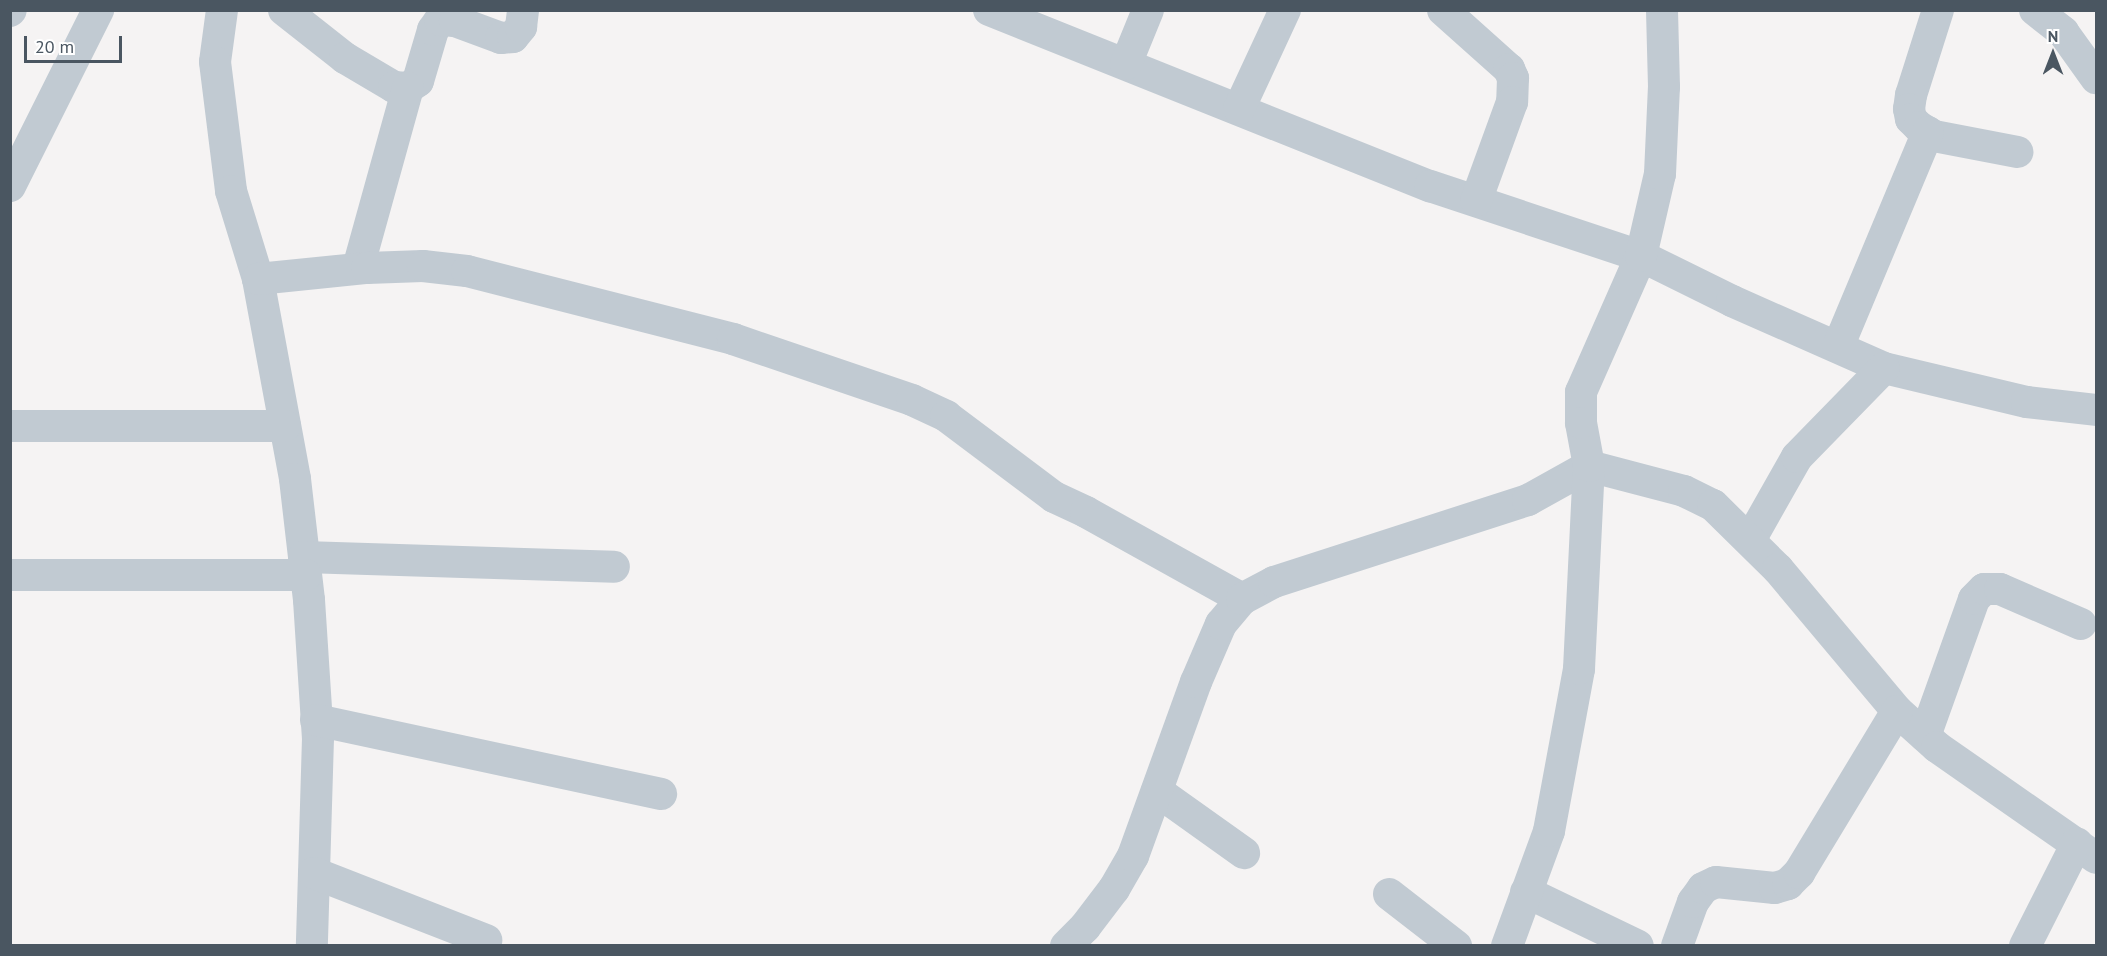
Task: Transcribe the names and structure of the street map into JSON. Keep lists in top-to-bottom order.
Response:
{
  "scale_bar": "20 m",
  "north": "top"
}
